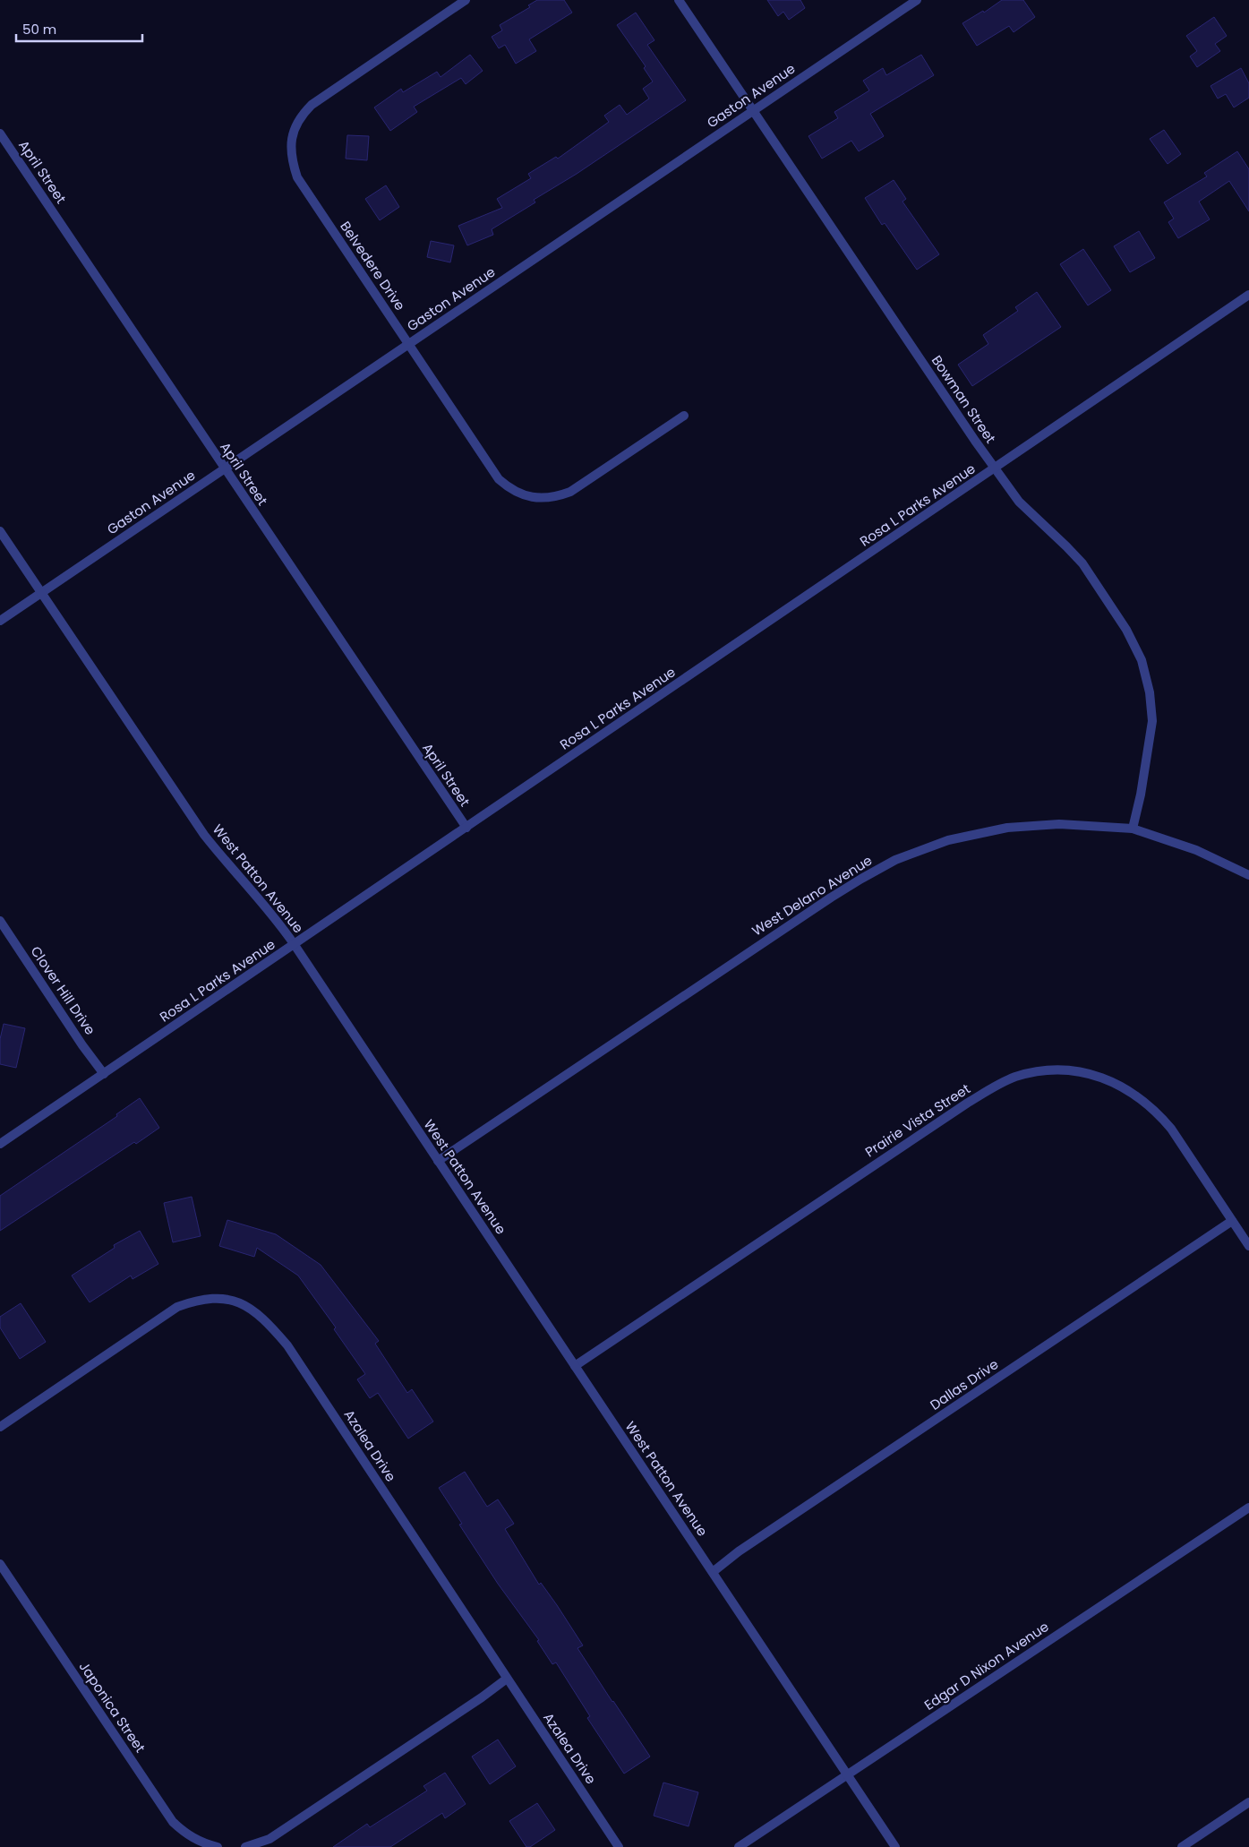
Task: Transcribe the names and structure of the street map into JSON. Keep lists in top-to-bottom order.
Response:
{
  "streets": {
    "street": [
      "Gaston Avenue",
      "April Street",
      "Belvedere Drive",
      "Bowman Street",
      "Rosa L Parks Avenue",
      "West Patton Avenue",
      "West Delano Avenue",
      "Clover Hill Drive",
      "Prairie Vista Street",
      "Dallas Drive",
      "Azalea Drive",
      "Edgar D Nixon Avenue",
      "Japonica Street"
    ]
  },
  "crossings": [
    ["Gaston Avenue", "April Street"],
    ["Gaston Avenue", "Belvedere Drive"],
    ["Gaston Avenue", "Bowman Street"],
    ["Gaston Avenue", "West Patton Avenue"],
    ["April Street", "Rosa L Parks Avenue"],
    ["Bowman Street", "Rosa L Parks Avenue"],
    ["Bowman Street", "West Delano Avenue"],
    ["Rosa L Parks Avenue", "West Patton Avenue"],
    ["Rosa L Parks Avenue", "Clover Hill Drive"],
    ["West Patton Avenue", "West Delano Avenue"],
    ["West Patton Avenue", "Prairie Vista Street"],
    ["West Patton Avenue", "Dallas Drive"],
    ["West Patton Avenue", "Edgar D Nixon Avenue"],
    ["Prairie Vista Street", "Dallas Drive"]
  ],
  "scale_bar": "50 m"
}
